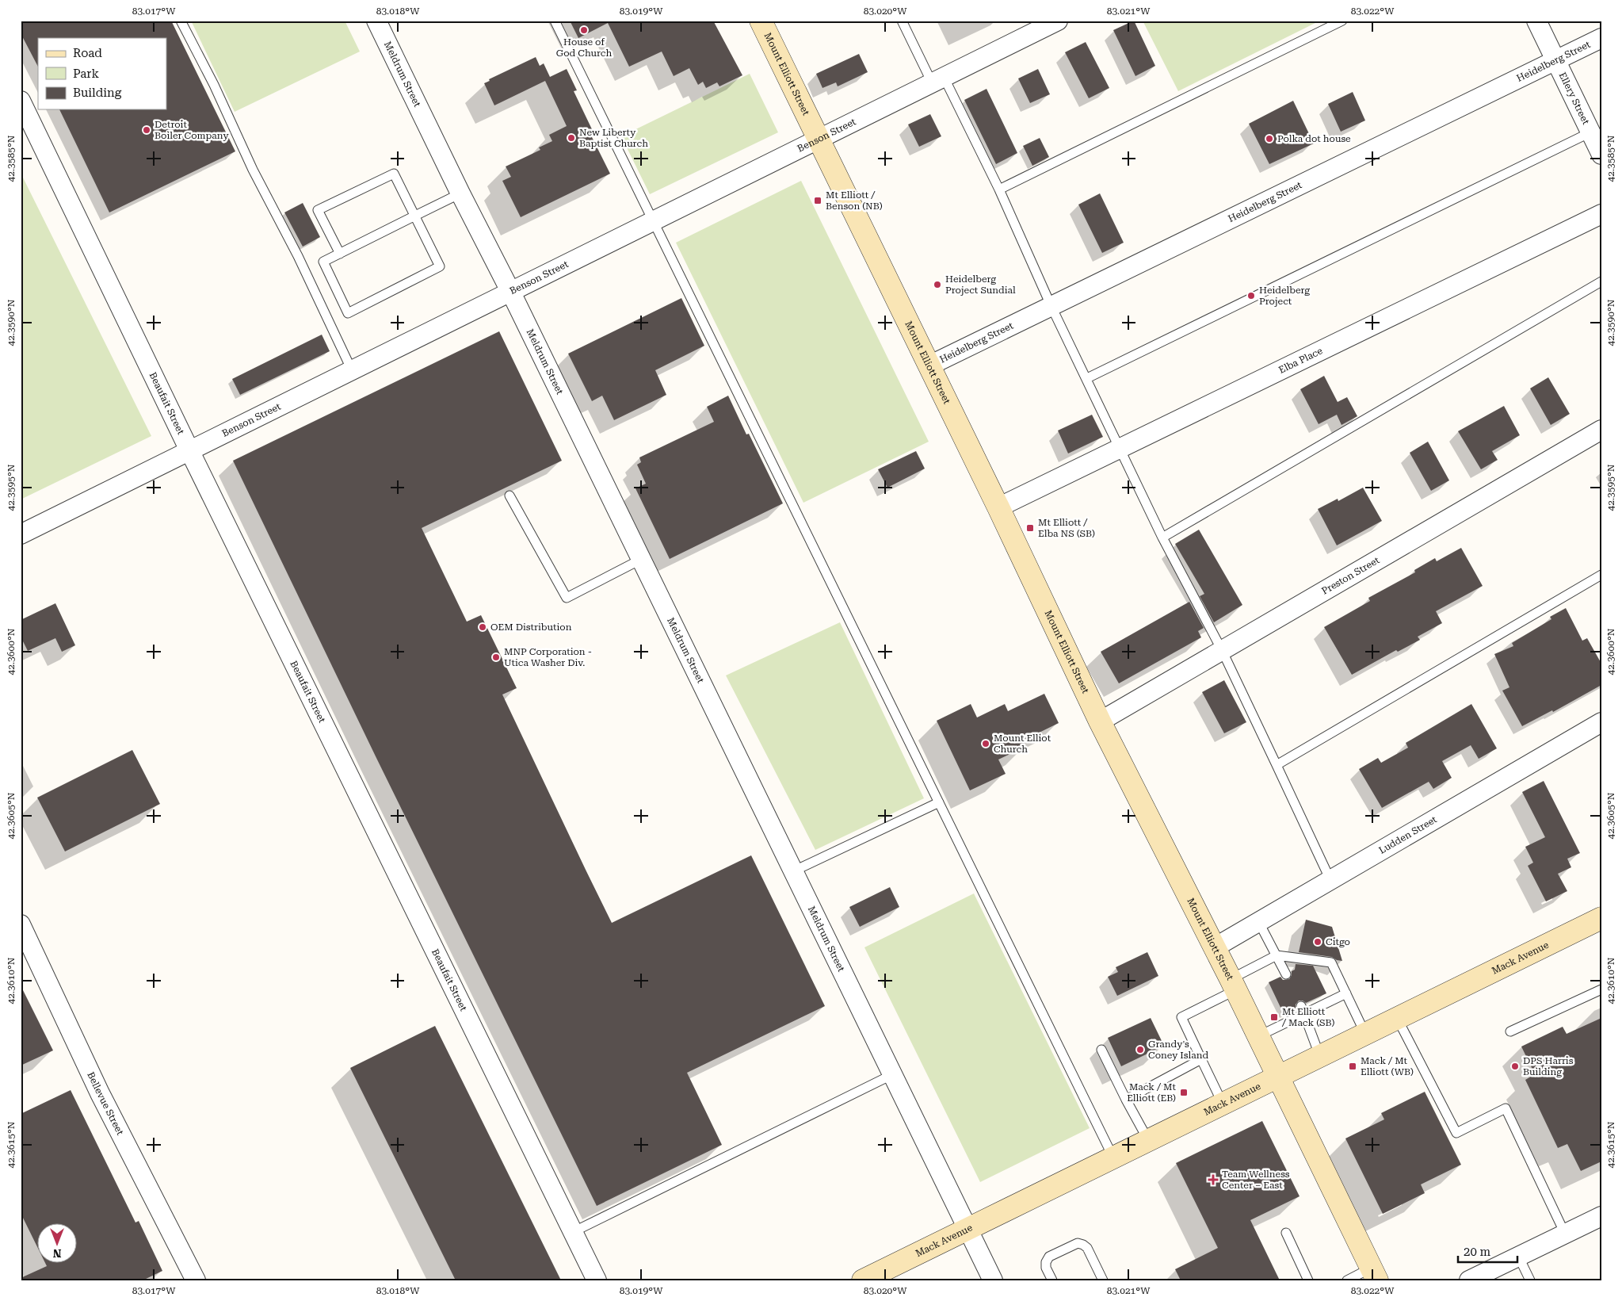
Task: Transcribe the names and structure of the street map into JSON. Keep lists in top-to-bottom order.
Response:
{
  "streets": {
    "main road": ["Mount Elliott Street", "Mack Avenue"],
    "street": [
      "Heidelberg Street",
      "Meldrum Street",
      "Ellery Street",
      "Benson Street",
      "Elba Place",
      "Beaufait Street",
      "Preston Street",
      "Ludden Street",
      "Bellevue Street"
    ]
  },
  "crossings": [
    ["Heidelberg Street", "Mount Elliott Street"],
    ["Heidelberg Street", "Ellery Street"],
    ["Meldrum Street", "Benson Street"],
    ["Meldrum Street", "Mack Avenue"],
    ["Mount Elliott Street", "Benson Street"],
    ["Mount Elliott Street", "Elba Place"],
    ["Mount Elliott Street", "Preston Street"],
    ["Mount Elliott Street", "Ludden Street"],
    ["Mount Elliott Street", "Mack Avenue"],
    ["Benson Street", "Beaufait Street"]
  ],
  "places": {
    "other": [
      "House of God Church",
      "Detroit Boiler Company",
      "New Liberty Baptist Church",
      "Polka dot house",
      "Heidelberg Project Sundial",
      "Heidelberg Project",
      "OEM Distribution",
      "MNP Corporation - Utica Washer Div.",
      "Mount Elliot Church",
      "Citgo",
      "Grandy's Coney Island",
      "DPS Harris Building"
    ],
    "transit": [
      "Mt Elliott / Benson (NB)",
      "Mt Elliott / Elba NS (SB)",
      "Mt Elliott / Mack (SB)",
      "Mack / Mt Elliott (WB)",
      "Mack / Mt Elliott (EB)"
    ],
    "health": ["Team Wellness Center – East"]
  },
  "legend": ["Road", "Park", "Building"],
  "scale_bar": "20 m",
  "north": "bottom",
  "coordinates": [
    "83.017°W",
    "83.018°W",
    "83.019°W",
    "83.020°W",
    "83.021°W",
    "83.022°W",
    "42.3585°N",
    "42.3590°N",
    "42.3595°N",
    "42.3600°N",
    "42.3605°N",
    "42.3610°N",
    "42.3615°N"
  ]
}
